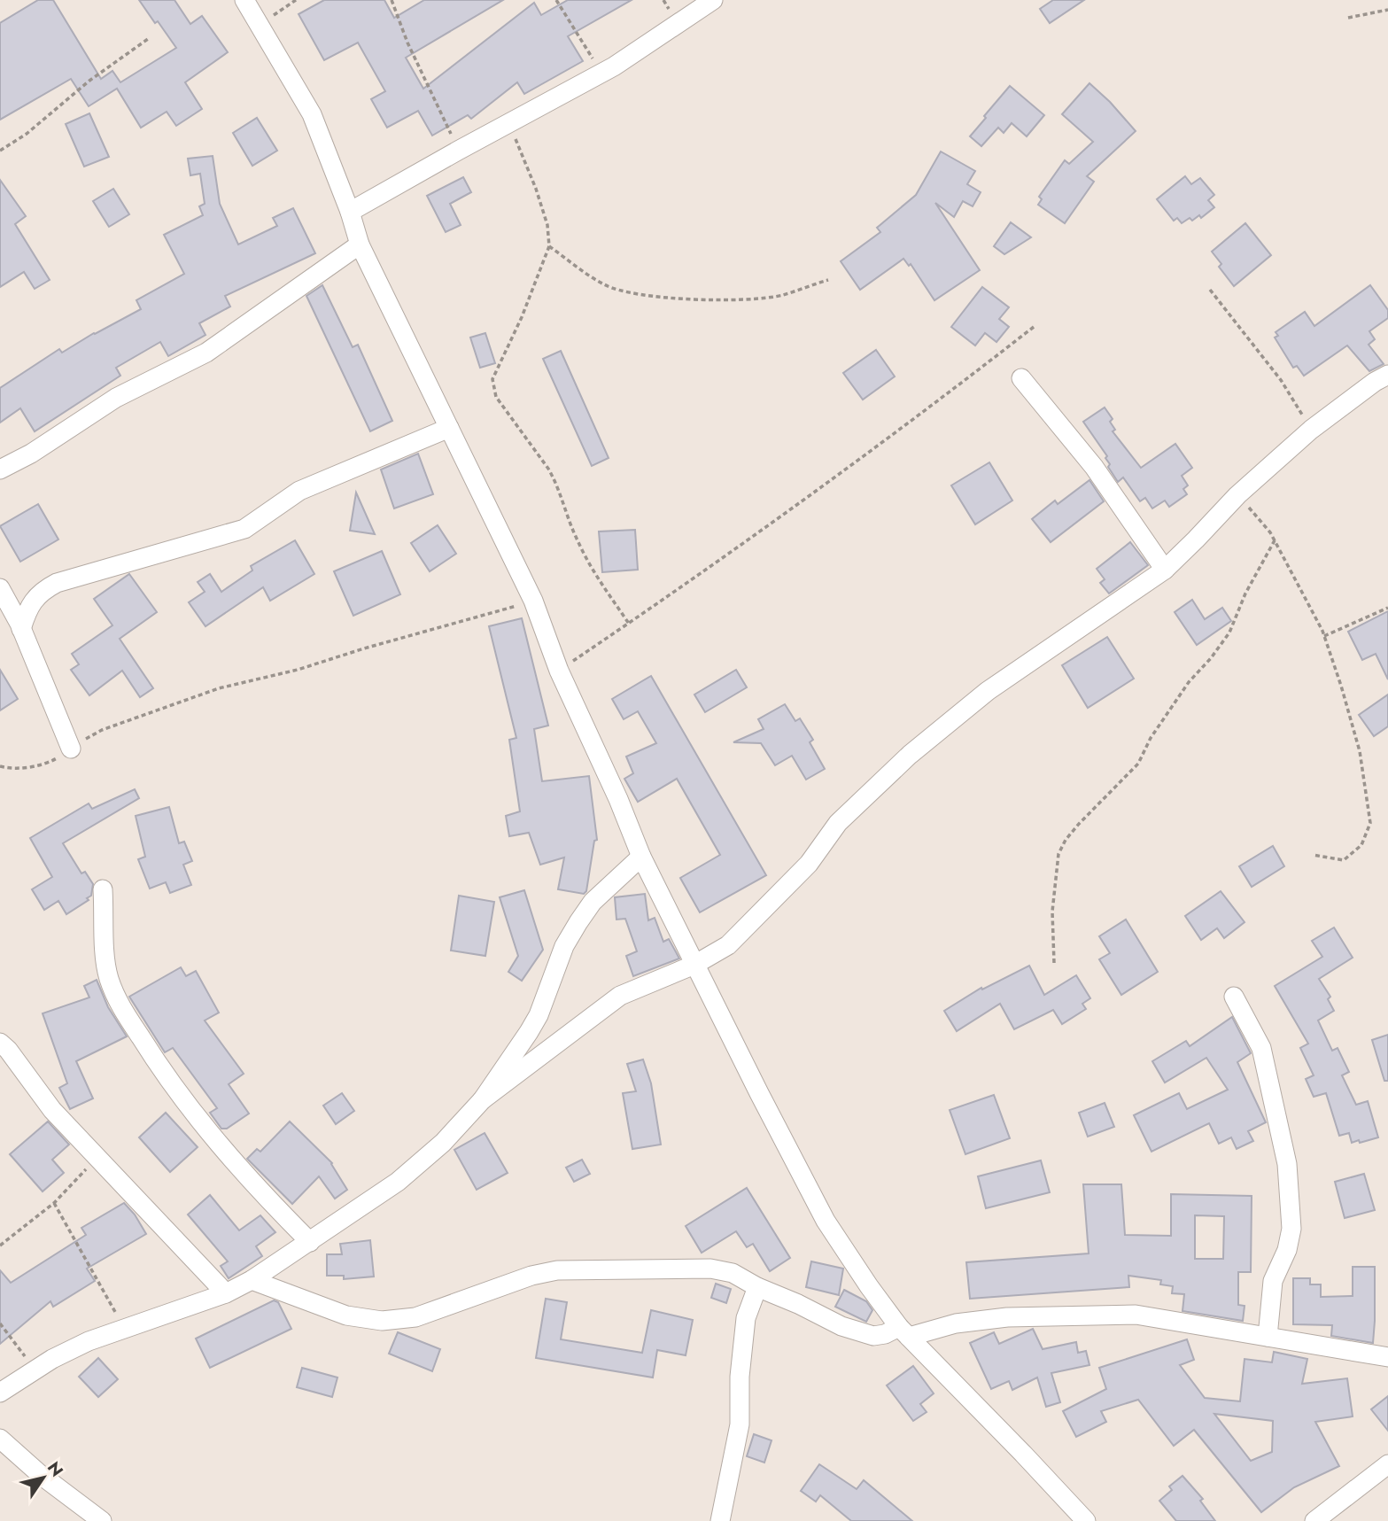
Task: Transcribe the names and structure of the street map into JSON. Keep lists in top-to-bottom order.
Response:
{
  "north": "top right"
}
